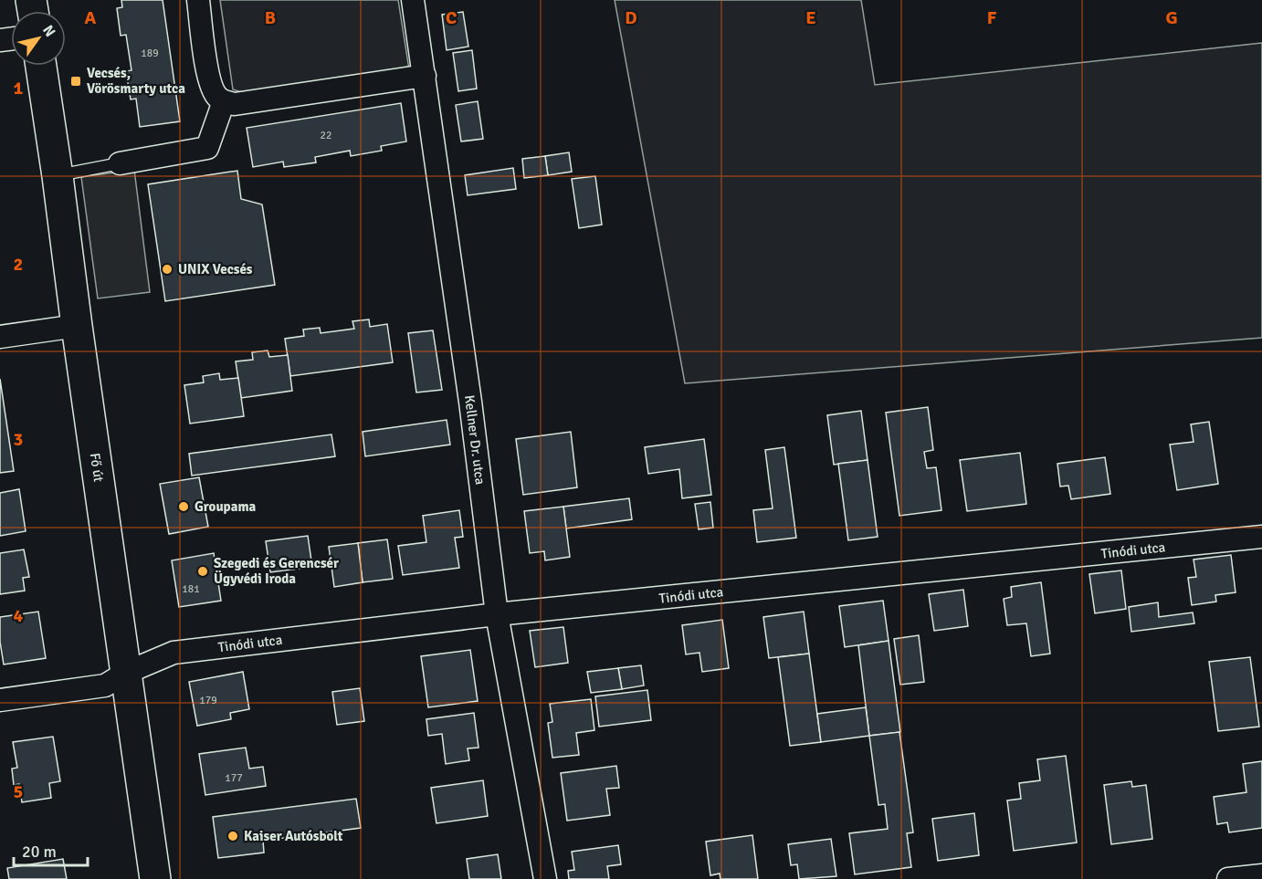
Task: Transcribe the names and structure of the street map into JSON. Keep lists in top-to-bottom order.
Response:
{
  "streets": {
    "main road": ["Fő út"],
    "street": ["Kellner Dr. utca", "Tinódi utca"]
  },
  "crossings": [
    ["Kellner Dr. utca", "Tinódi utca"],
    ["Fő út", "Tinódi utca"]
  ],
  "places": {
    "transit": ["Vecsés, Vörösmarty utca"],
    "other": [
      "UNIX Vecsés",
      "Groupama",
      "Szegedi és Gerencsér Ügyvédi Iroda",
      "Kaiser Autósbolt"
    ]
  },
  "house_numbers": [
    "189",
    "22",
    "181",
    "179",
    "177"
  ],
  "scale_bar": "20 m",
  "north": "top right",
  "grid": {
    "columns": [
      "A",
      "B",
      "C",
      "D",
      "E",
      "F",
      "G"
    ],
    "rows": [
      "1",
      "2",
      "3",
      "4",
      "5"
    ]
  }
}
